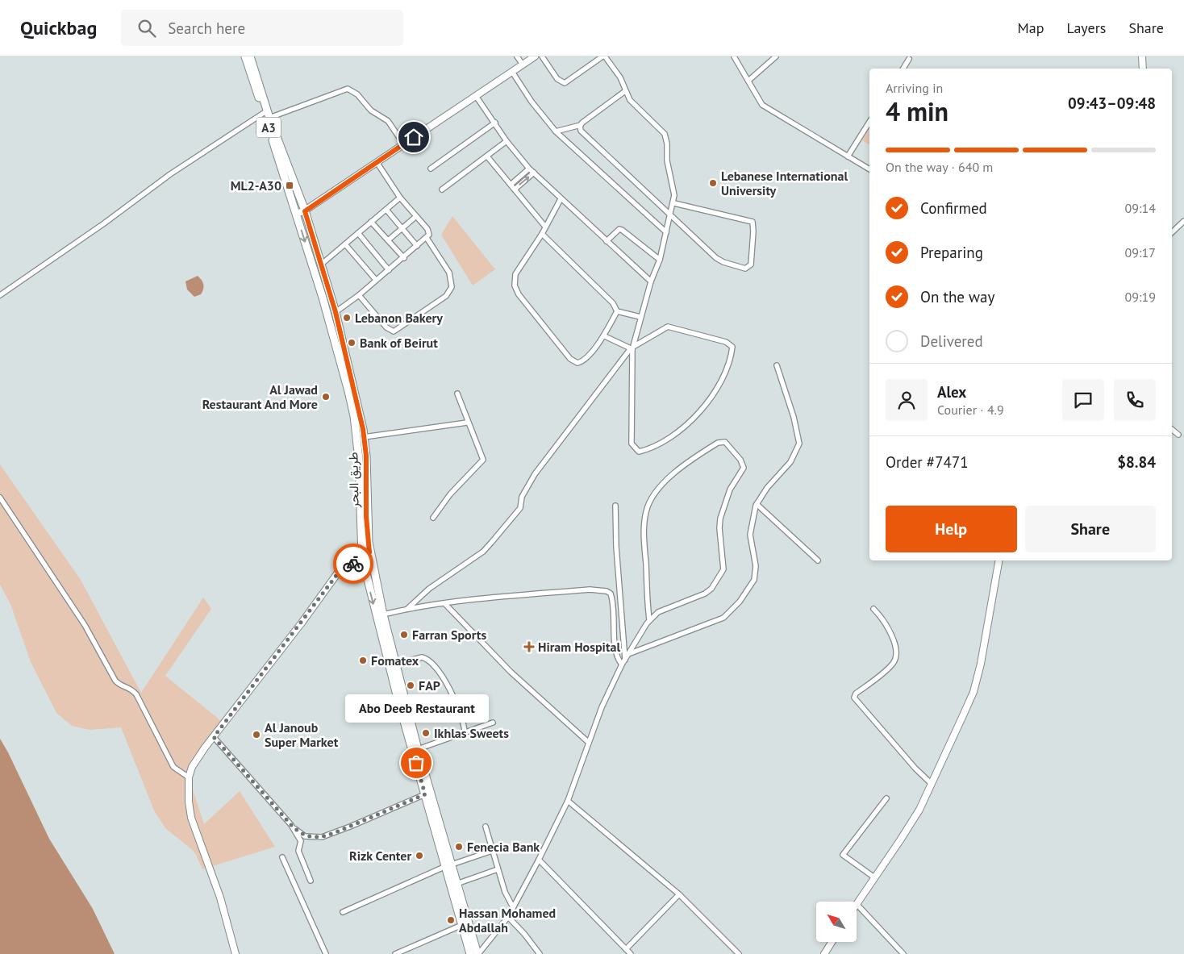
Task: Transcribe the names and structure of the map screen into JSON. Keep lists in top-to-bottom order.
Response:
{
  "streets": {
    "highway": ["A3", "طريق البحر"]
  },
  "places": {
    "other": [
      "Lebanese International University",
      "Lebanon Bakery",
      "Bank of Beirut",
      "Al Jawad Restaurant And More",
      "Farran Sports",
      "Fomatex",
      "FAP",
      "Ikhlas Sweets",
      "Al Janoub Super Market",
      "Abo Deeb Restaurant",
      "Fenecia Bank",
      "Rizk Center",
      "Hassan Mohamed Abdallah"
    ],
    "transit": ["ML2-A30"],
    "health": ["Hiram Hospital"]
  },
  "north": "top left",
  "page": {
    "header": "Quickbag",
    "search": "Search here",
    "nav": ["Map", "Layers", "Share"],
    "heading": ["4 min", "Arriving in", "09:43–09:48"],
    "panel": [
      "Alex",
      "Courier · 4.9",
      "Order #7471",
      "$8.84"
    ],
    "bar": "On the way · 640 m",
    "list": [
      ["Confirmed", "09:14"],
      ["Preparing", "09:17"],
      ["On the way", "09:19"],
      "Delivered"
    ],
    "buttons": ["Help", "Share"],
    "bubble": "Abo Deeb Restaurant"
  }
}
